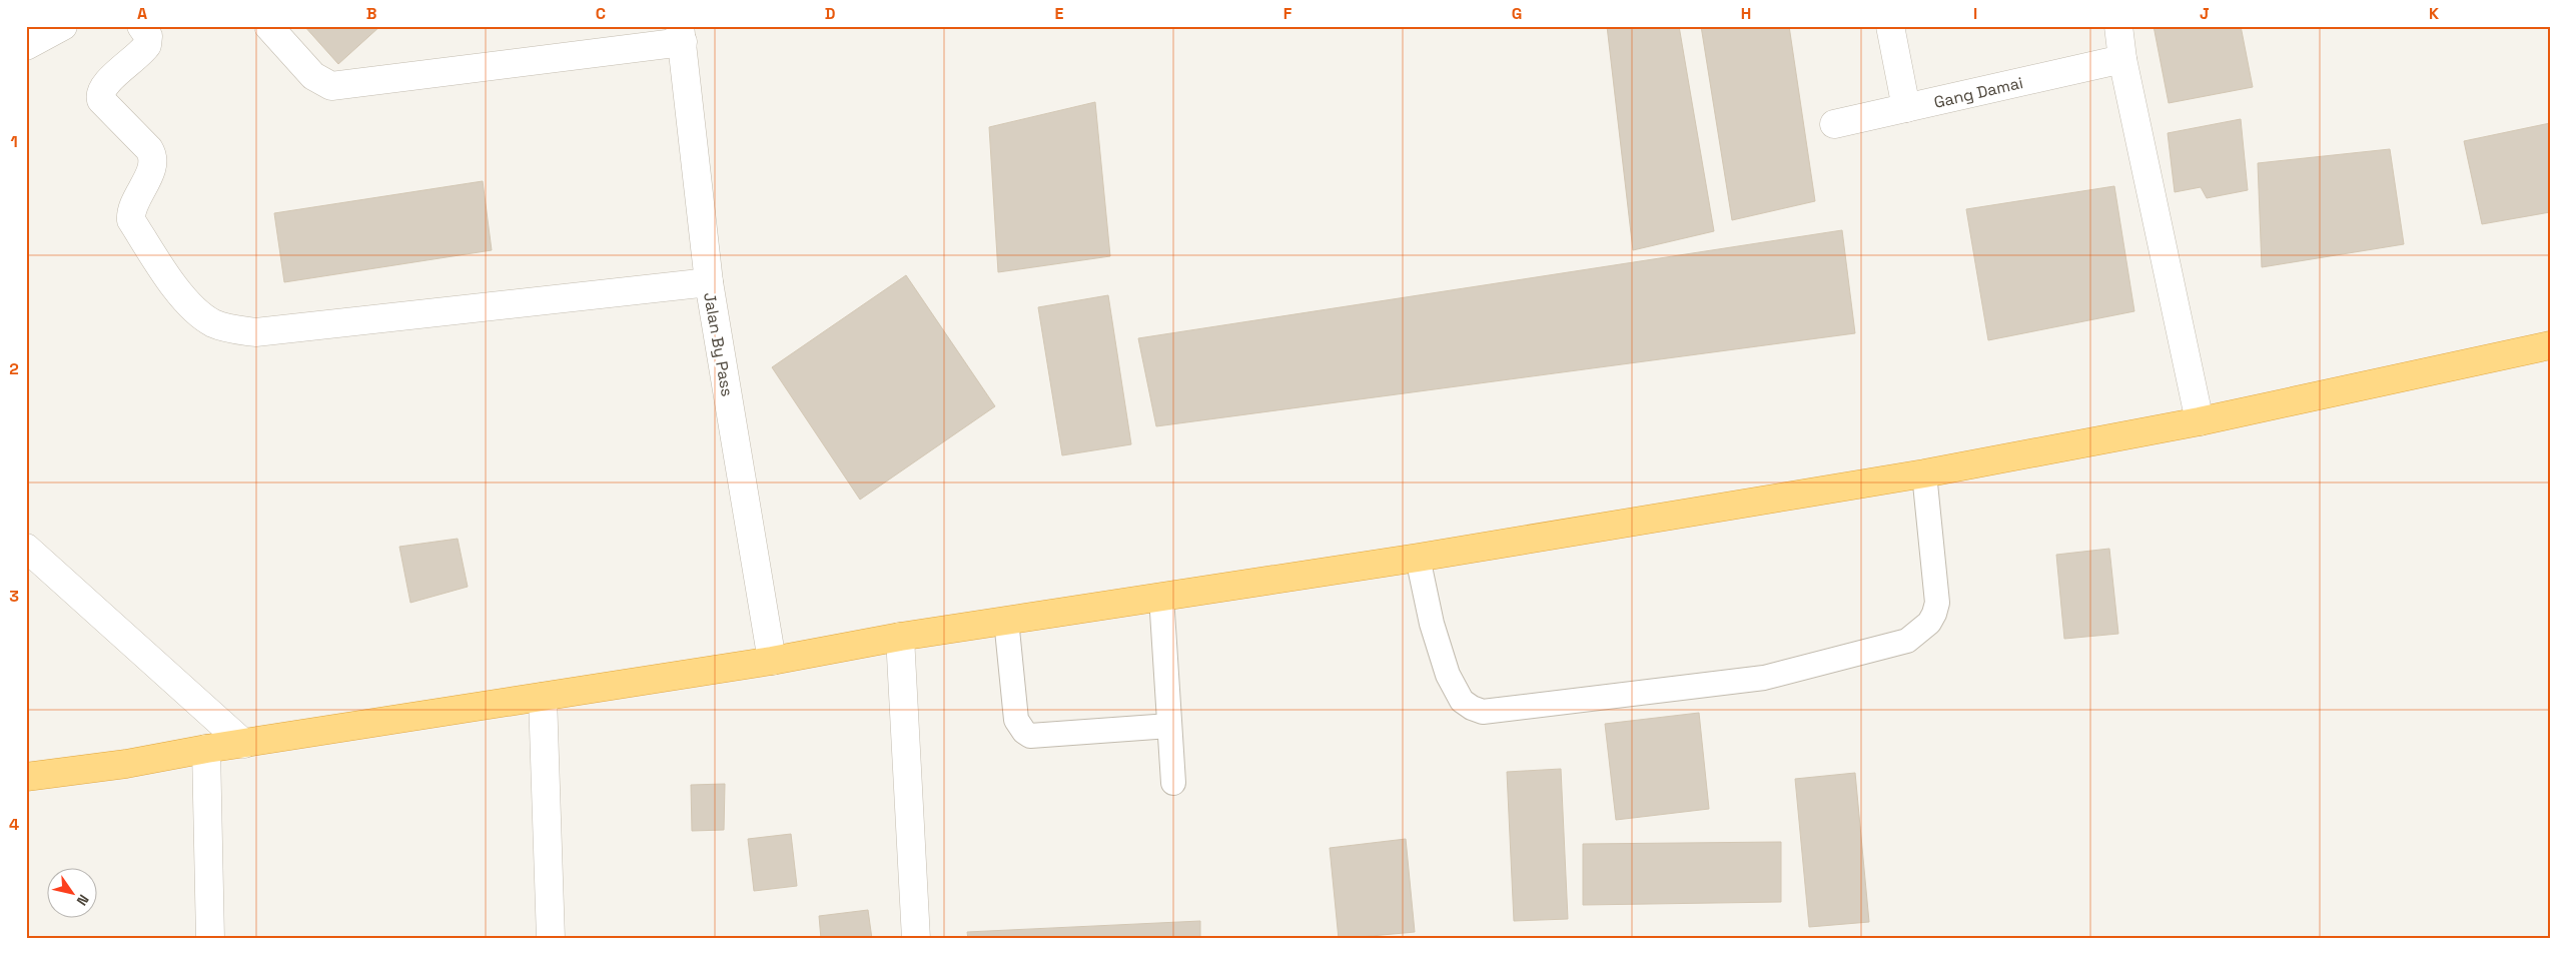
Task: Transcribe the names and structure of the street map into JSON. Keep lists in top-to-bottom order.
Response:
{
  "streets": {
    "street": ["Gang Damai", "Jalan By Pass"]
  },
  "north": "bottom right",
  "grid": {
    "columns": [
      "A",
      "B",
      "C",
      "D",
      "E",
      "F",
      "G",
      "H",
      "I",
      "J",
      "K"
    ],
    "rows": [
      "1",
      "2",
      "3",
      "4"
    ]
  }
}
